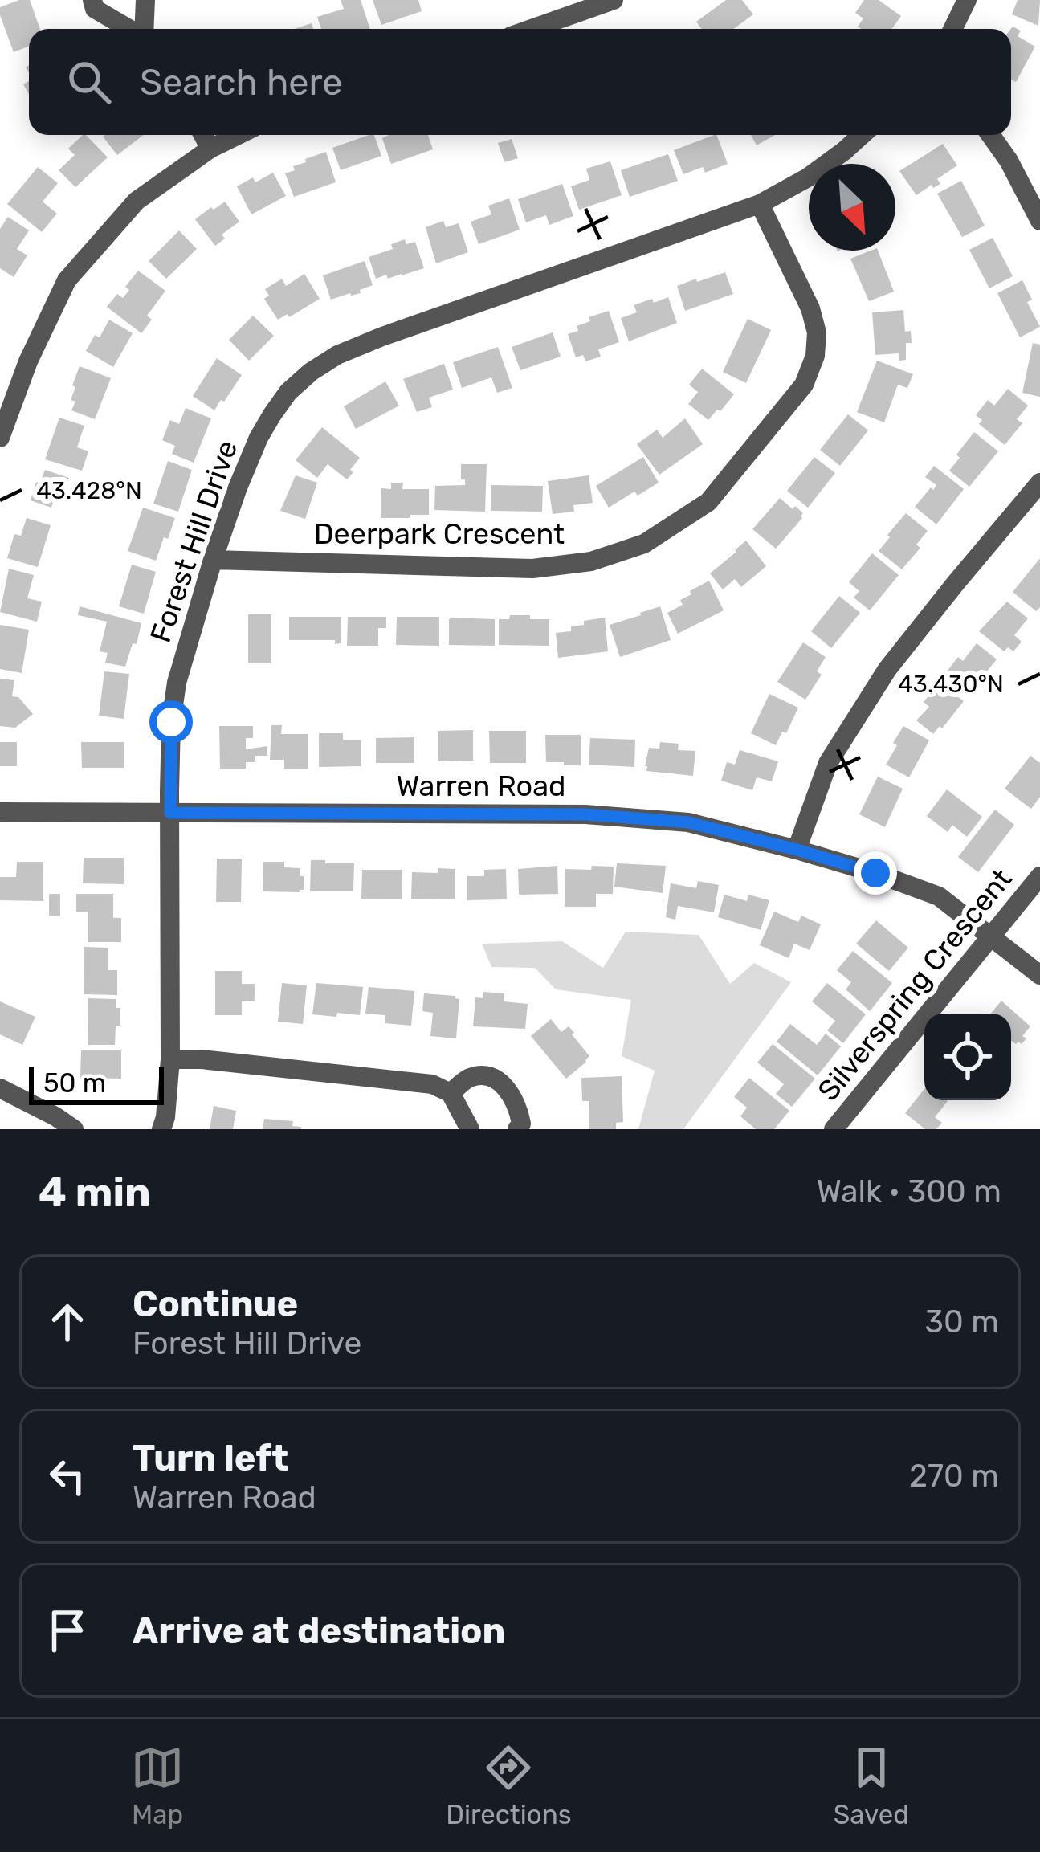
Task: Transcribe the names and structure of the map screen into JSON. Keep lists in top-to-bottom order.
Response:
{
  "streets": {
    "street": [
      "Deerpark Crescent",
      "Forest Hill Drive",
      "Warren Road",
      "Silverspring Crescent"
    ]
  },
  "crossings": [
    ["Deerpark Crescent", "Forest Hill Drive"],
    ["Forest Hill Drive", "Warren Road"],
    ["Warren Road", "Silverspring Crescent"]
  ],
  "scale_bar": "50 m",
  "north": "bottom right",
  "page": {
    "search": "Search here",
    "scale": "50 m",
    "heading": ["4 min", "Walk · 300 m"],
    "list": [
      ["Continue", "Forest Hill Drive", "30 m"],
      ["Turn left", "Warren Road", "270 m"],
      "Arrive at destination"
    ],
    "nav": ["Map", "Directions", "Saved"]
  },
  "coordinates": ["43.428°N", "43.430°N"]
}
